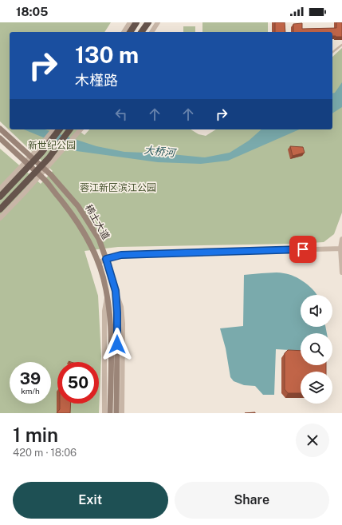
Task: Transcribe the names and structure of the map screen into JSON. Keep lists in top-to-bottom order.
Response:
{
  "streets": {
    "main road": ["稀土大道"]
  },
  "water": ["大桥河"],
  "parks": ["新世纪公园", "蓉江新区滨江公园"],
  "page": {
    "status": "18:05",
    "turn": ["130 m", "木槿路"],
    "speed": "39 km/h",
    "limit": "50",
    "heading": ["1 min", "420 m · 18:06"],
    "buttons": ["Exit", "Share"]
  }
}
